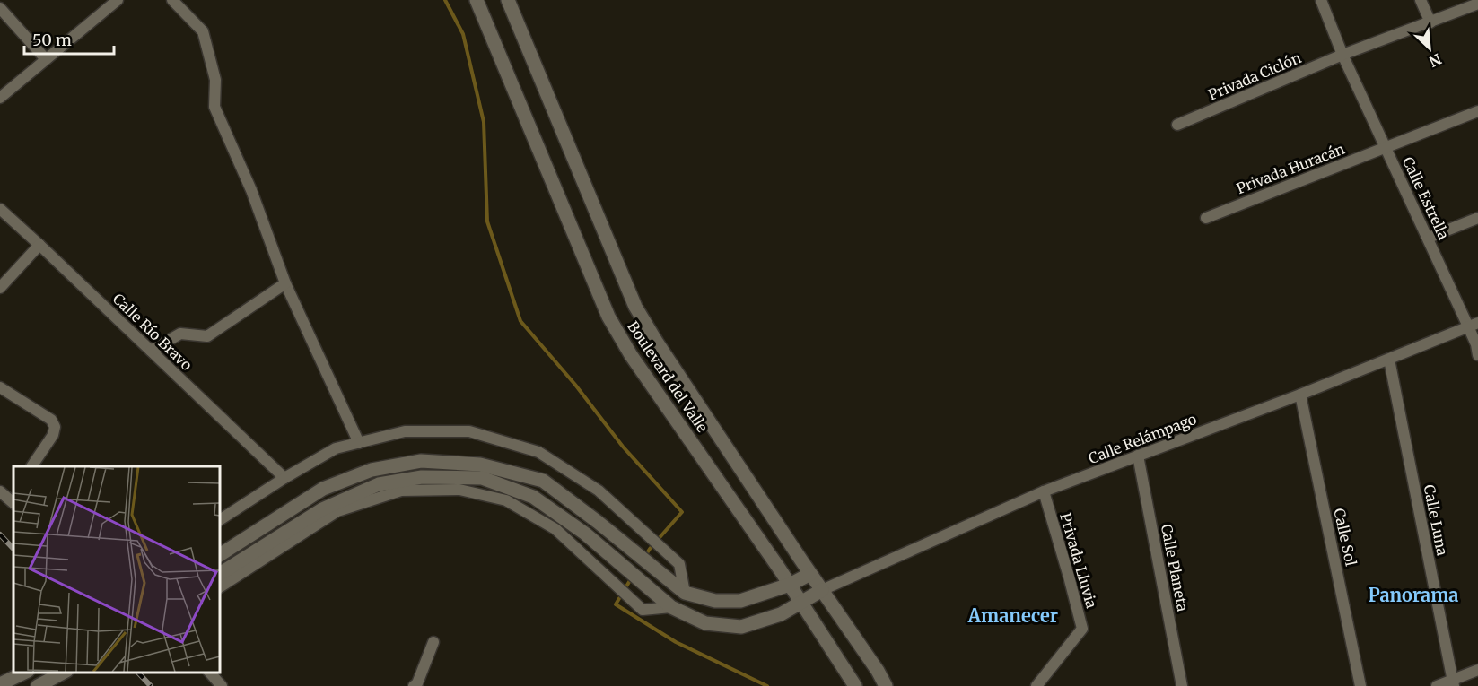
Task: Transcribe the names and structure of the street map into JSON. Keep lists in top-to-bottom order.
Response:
{
  "streets": {
    "street": [
      "Privada Ciclón",
      "Privada Huracán",
      "Calle Estrella",
      "Calle Río Bravo",
      "Boulevard del Valle",
      "Calle Relámpago",
      "Calle Luna",
      "Calle Sol",
      "Privada Lluvia",
      "Calle Planeta"
    ]
  },
  "crossings": [
    ["Privada Ciclón", "Calle Estrella"],
    ["Privada Huracán", "Calle Estrella"],
    ["Calle Estrella", "Calle Relámpago"],
    ["Boulevard del Valle", "Calle Relámpago"],
    ["Calle Relámpago", "Calle Luna"],
    ["Calle Relámpago", "Calle Sol"],
    ["Calle Relámpago", "Privada Lluvia"],
    ["Calle Relámpago", "Calle Planeta"]
  ],
  "districts": ["Panorama", "Amanecer"],
  "scale_bar": "50 m",
  "north": "bottom right"
}
